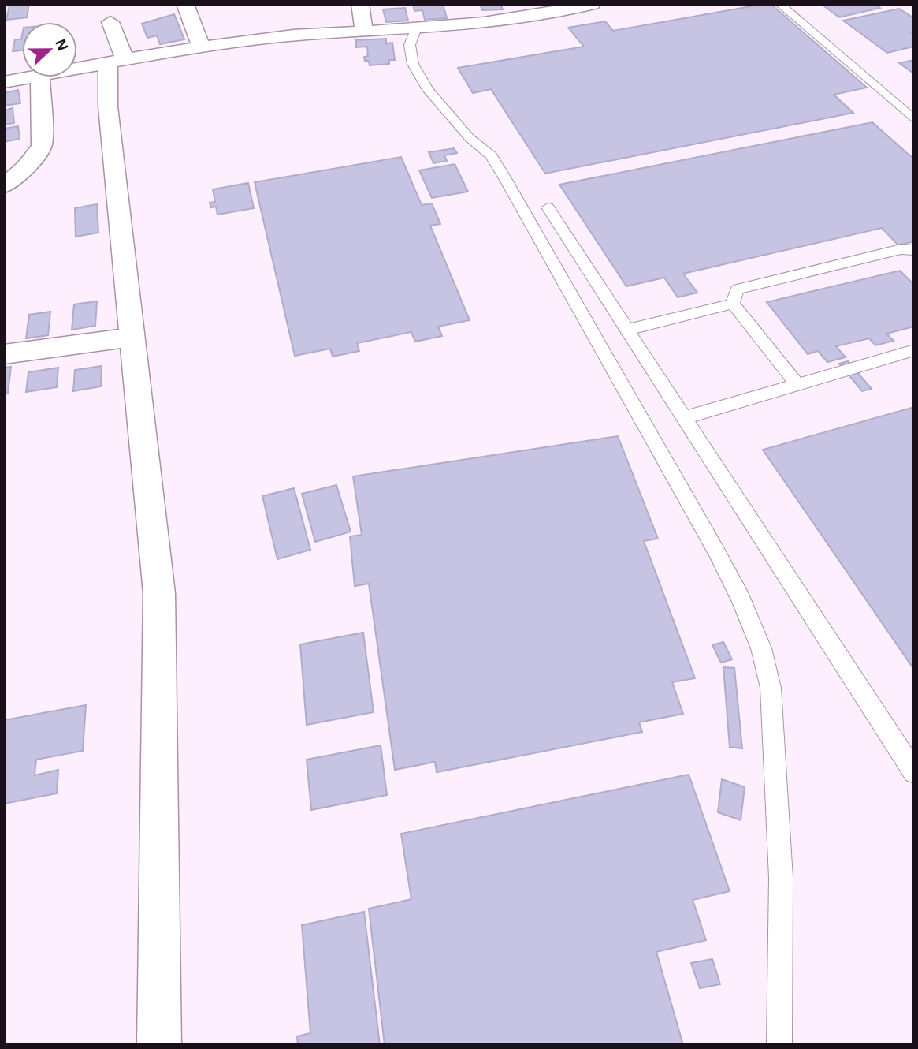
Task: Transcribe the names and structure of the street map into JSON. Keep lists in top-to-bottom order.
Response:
{
  "north": "right"
}
